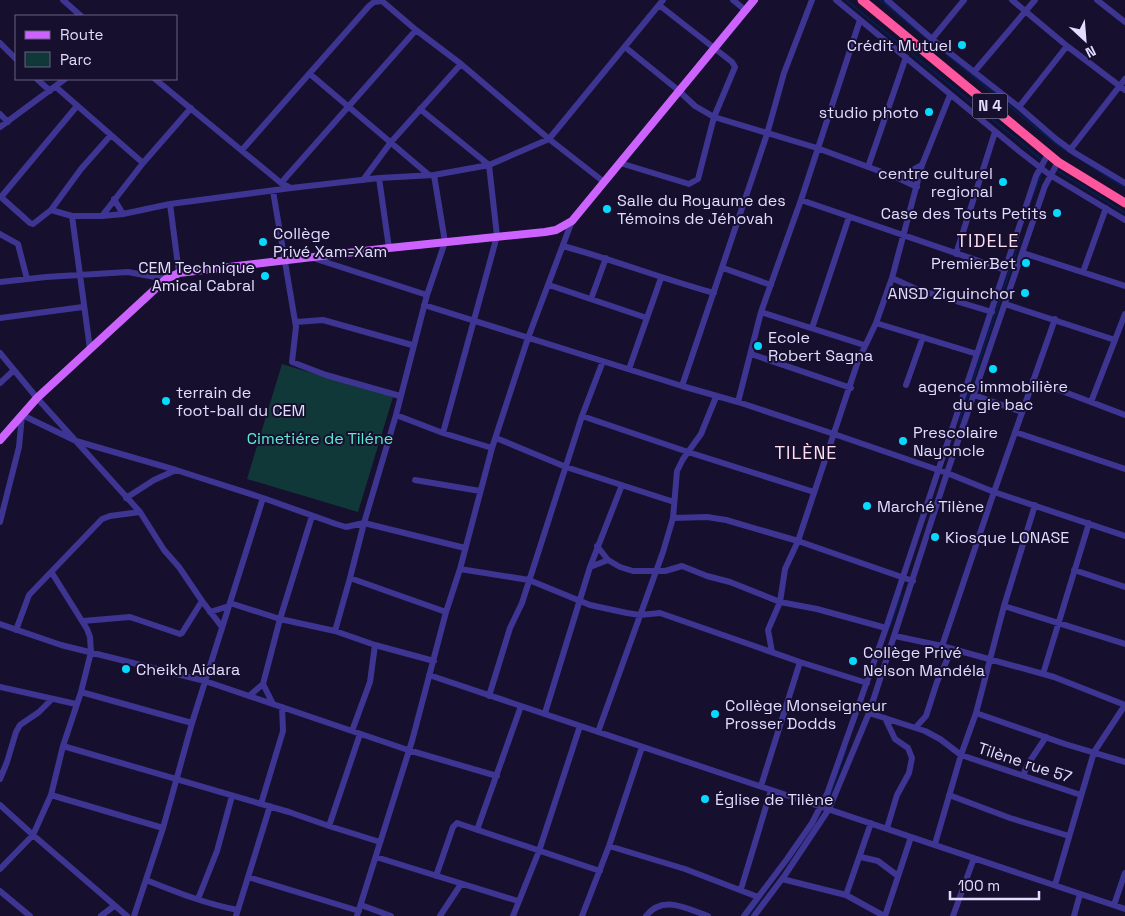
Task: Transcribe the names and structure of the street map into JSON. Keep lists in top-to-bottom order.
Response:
{
  "streets": {
    "highway": ["N 4"],
    "street": ["Tilène rue 57"]
  },
  "districts": ["TIDELE", "TILÈNE"],
  "parks": ["Cimetiére de Tiléne"],
  "places": [
    "Crédit Mutuel",
    "studio photo",
    "centre culturel regional",
    "Salle du Royaume des Témoins de Jéhovah",
    "Case des Touts Petits",
    "Collège Privé Xam-Xam",
    "PremierBet",
    "CEM Technique Amical Cabral",
    "ANSD Ziguinchor",
    "Ecole Robert Sagna",
    "agence immobilière du gie bac",
    "terrain de foot-ball du CEM",
    "Prescolaire Nayoncle",
    "Marché Tilène",
    "Kiosque LONASE",
    "Collège Privé Nelson Mandéla",
    "Cheikh Aidara",
    "Collège Monseigneur Prosser Dodds",
    "Église de Tilène"
  ],
  "legend": ["Route", "Parc"],
  "scale_bar": "100 m",
  "north": "bottom right"
}
